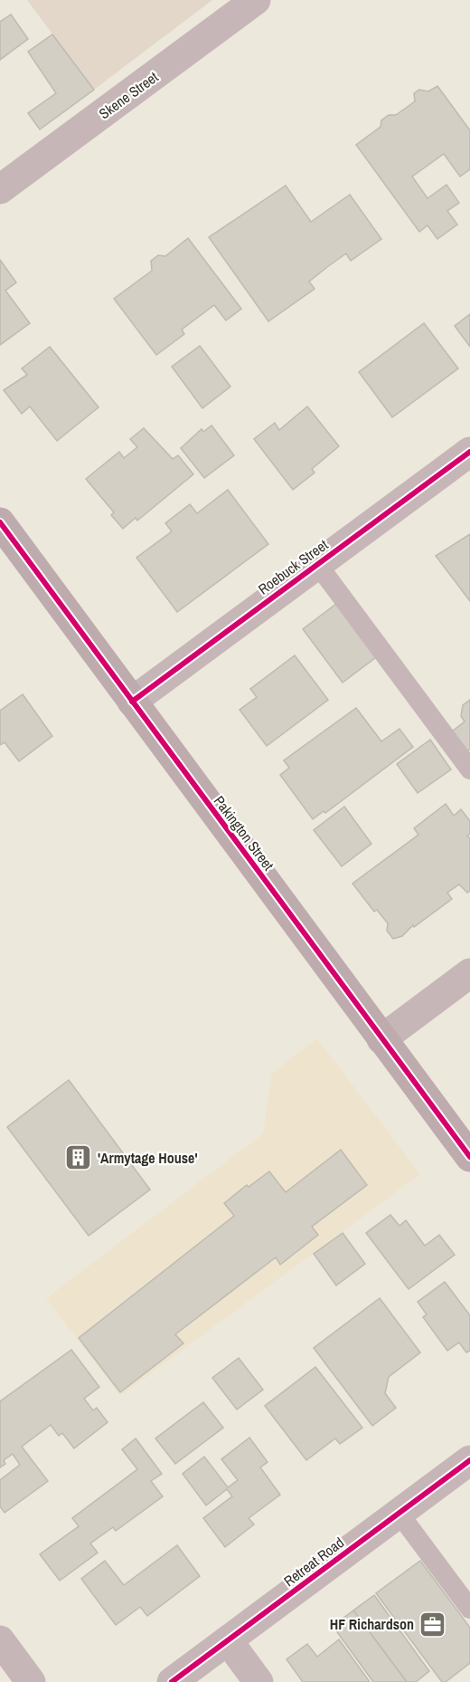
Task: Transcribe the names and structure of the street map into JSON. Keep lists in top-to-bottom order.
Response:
{
  "streets": {
    "street": [
      "Skene Street",
      "Roebuck Street",
      "Pakington Street",
      "Retreat Road"
    ]
  },
  "crossings": [
    ["Roebuck Street", "Pakington Street"]
  ],
  "places": {
    "building": ["'Armytage House'"],
    "office": ["HF Richardson"]
  }
}
